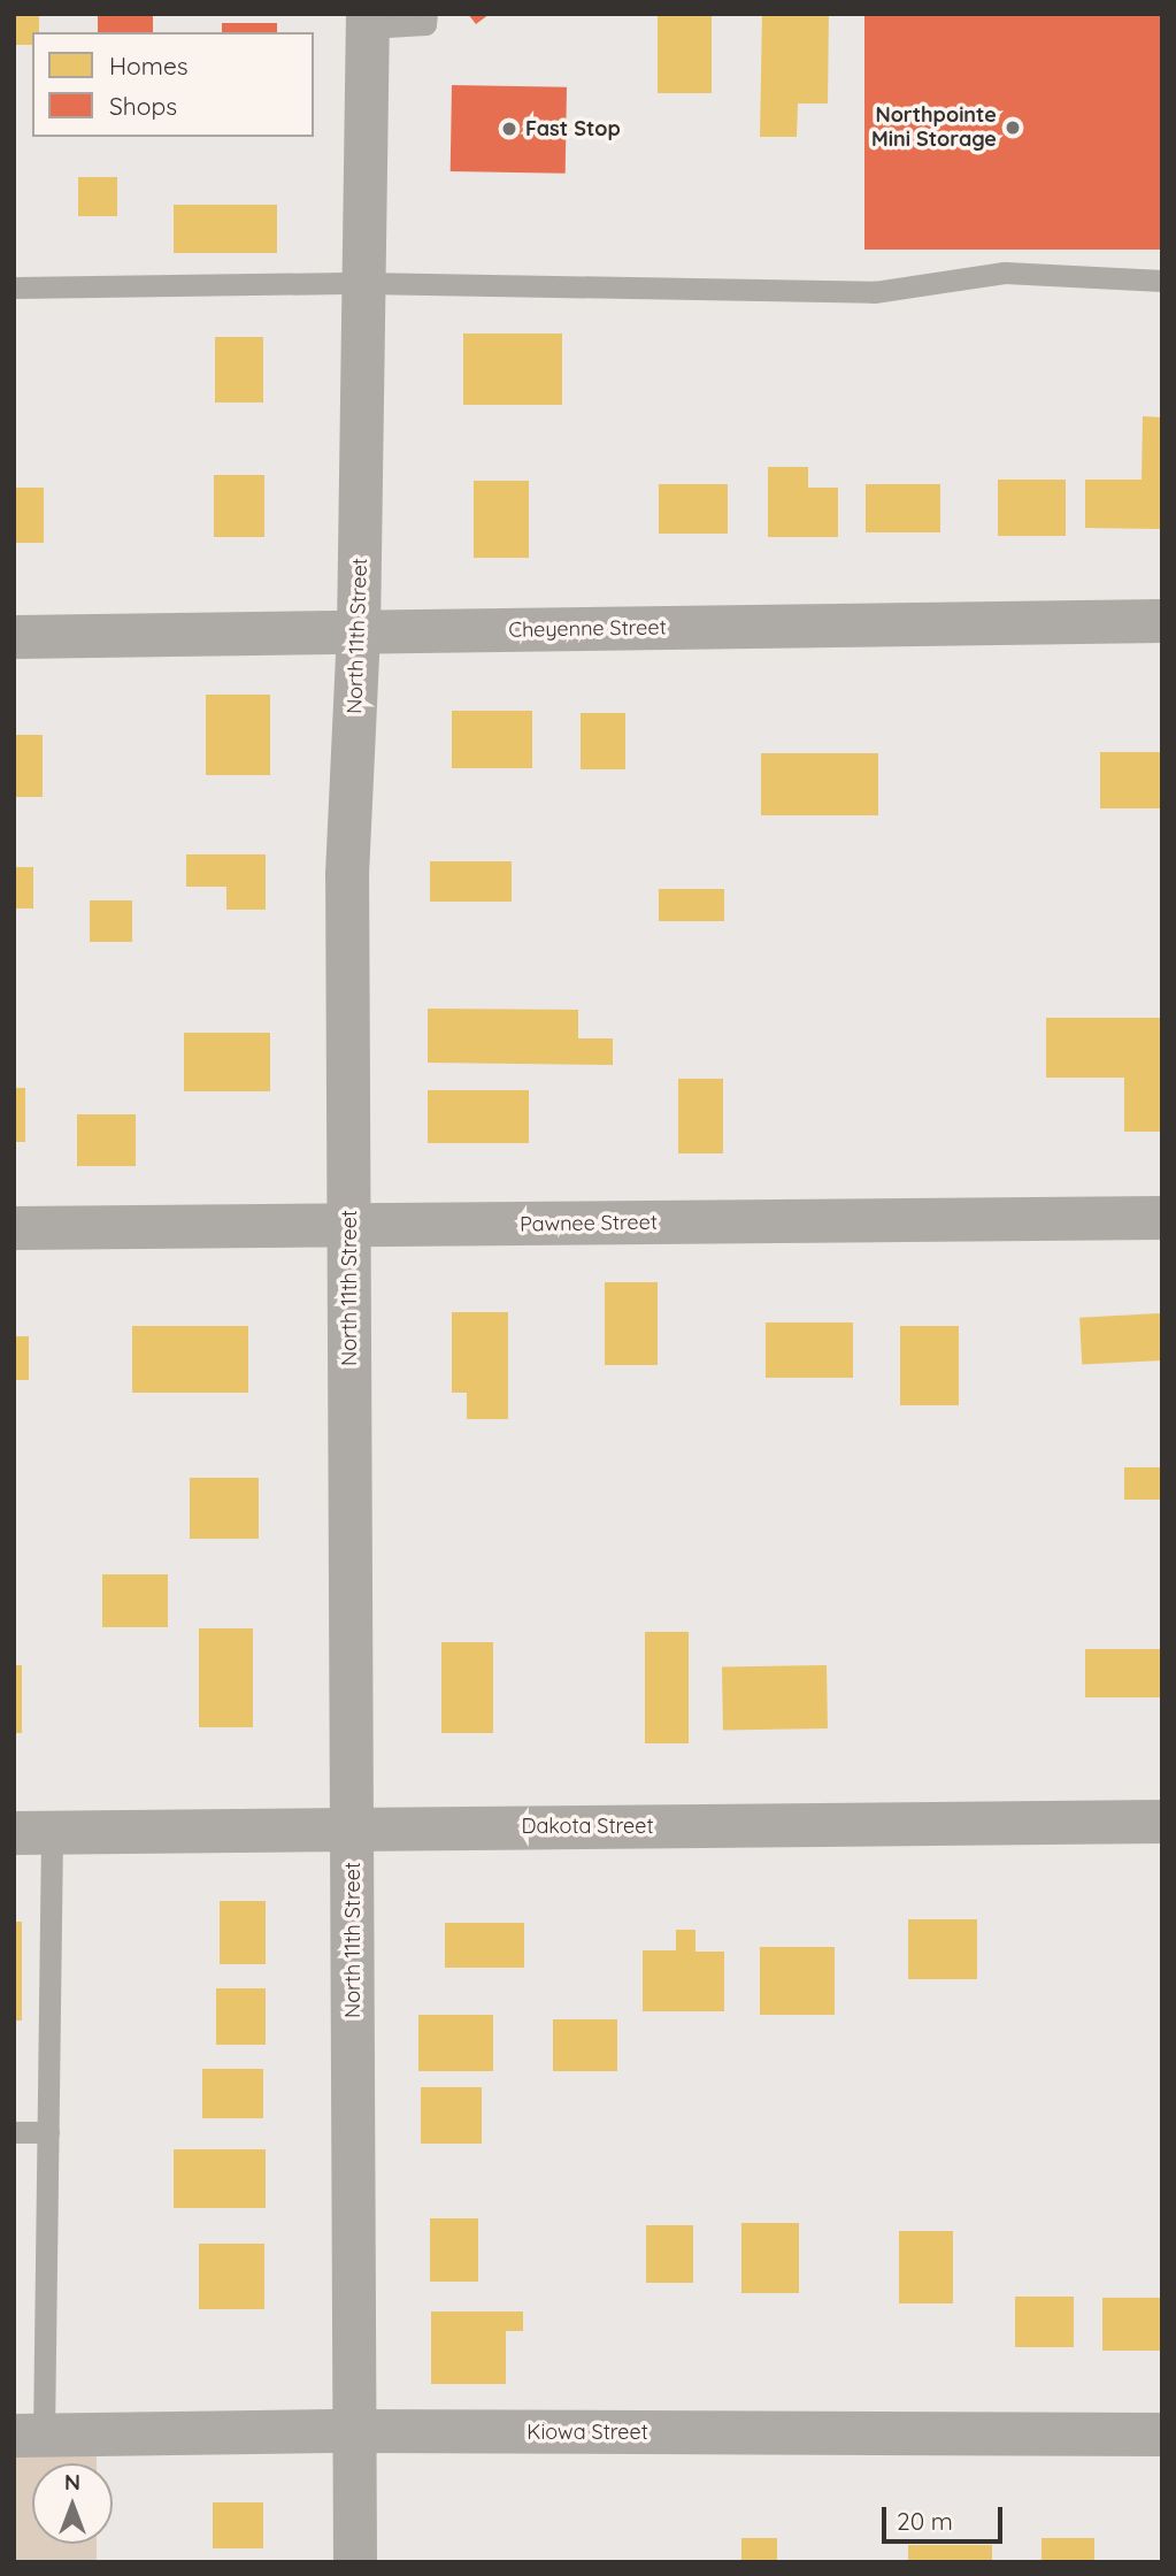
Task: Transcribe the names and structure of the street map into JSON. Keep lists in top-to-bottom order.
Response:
{
  "streets": {
    "street": [
      "Cheyenne Street",
      "North 11th Street",
      "Pawnee Street",
      "Dakota Street",
      "Kiowa Street"
    ]
  },
  "crossings": [
    ["Cheyenne Street", "North 11th Street"],
    ["North 11th Street", "Pawnee Street"],
    ["North 11th Street", "Dakota Street"],
    ["North 11th Street", "Kiowa Street"]
  ],
  "places": ["Northpointe Mini Storage", "Fast Stop"],
  "legend": ["Homes", "Shops"],
  "scale_bar": "20 m",
  "north": "top"
}
